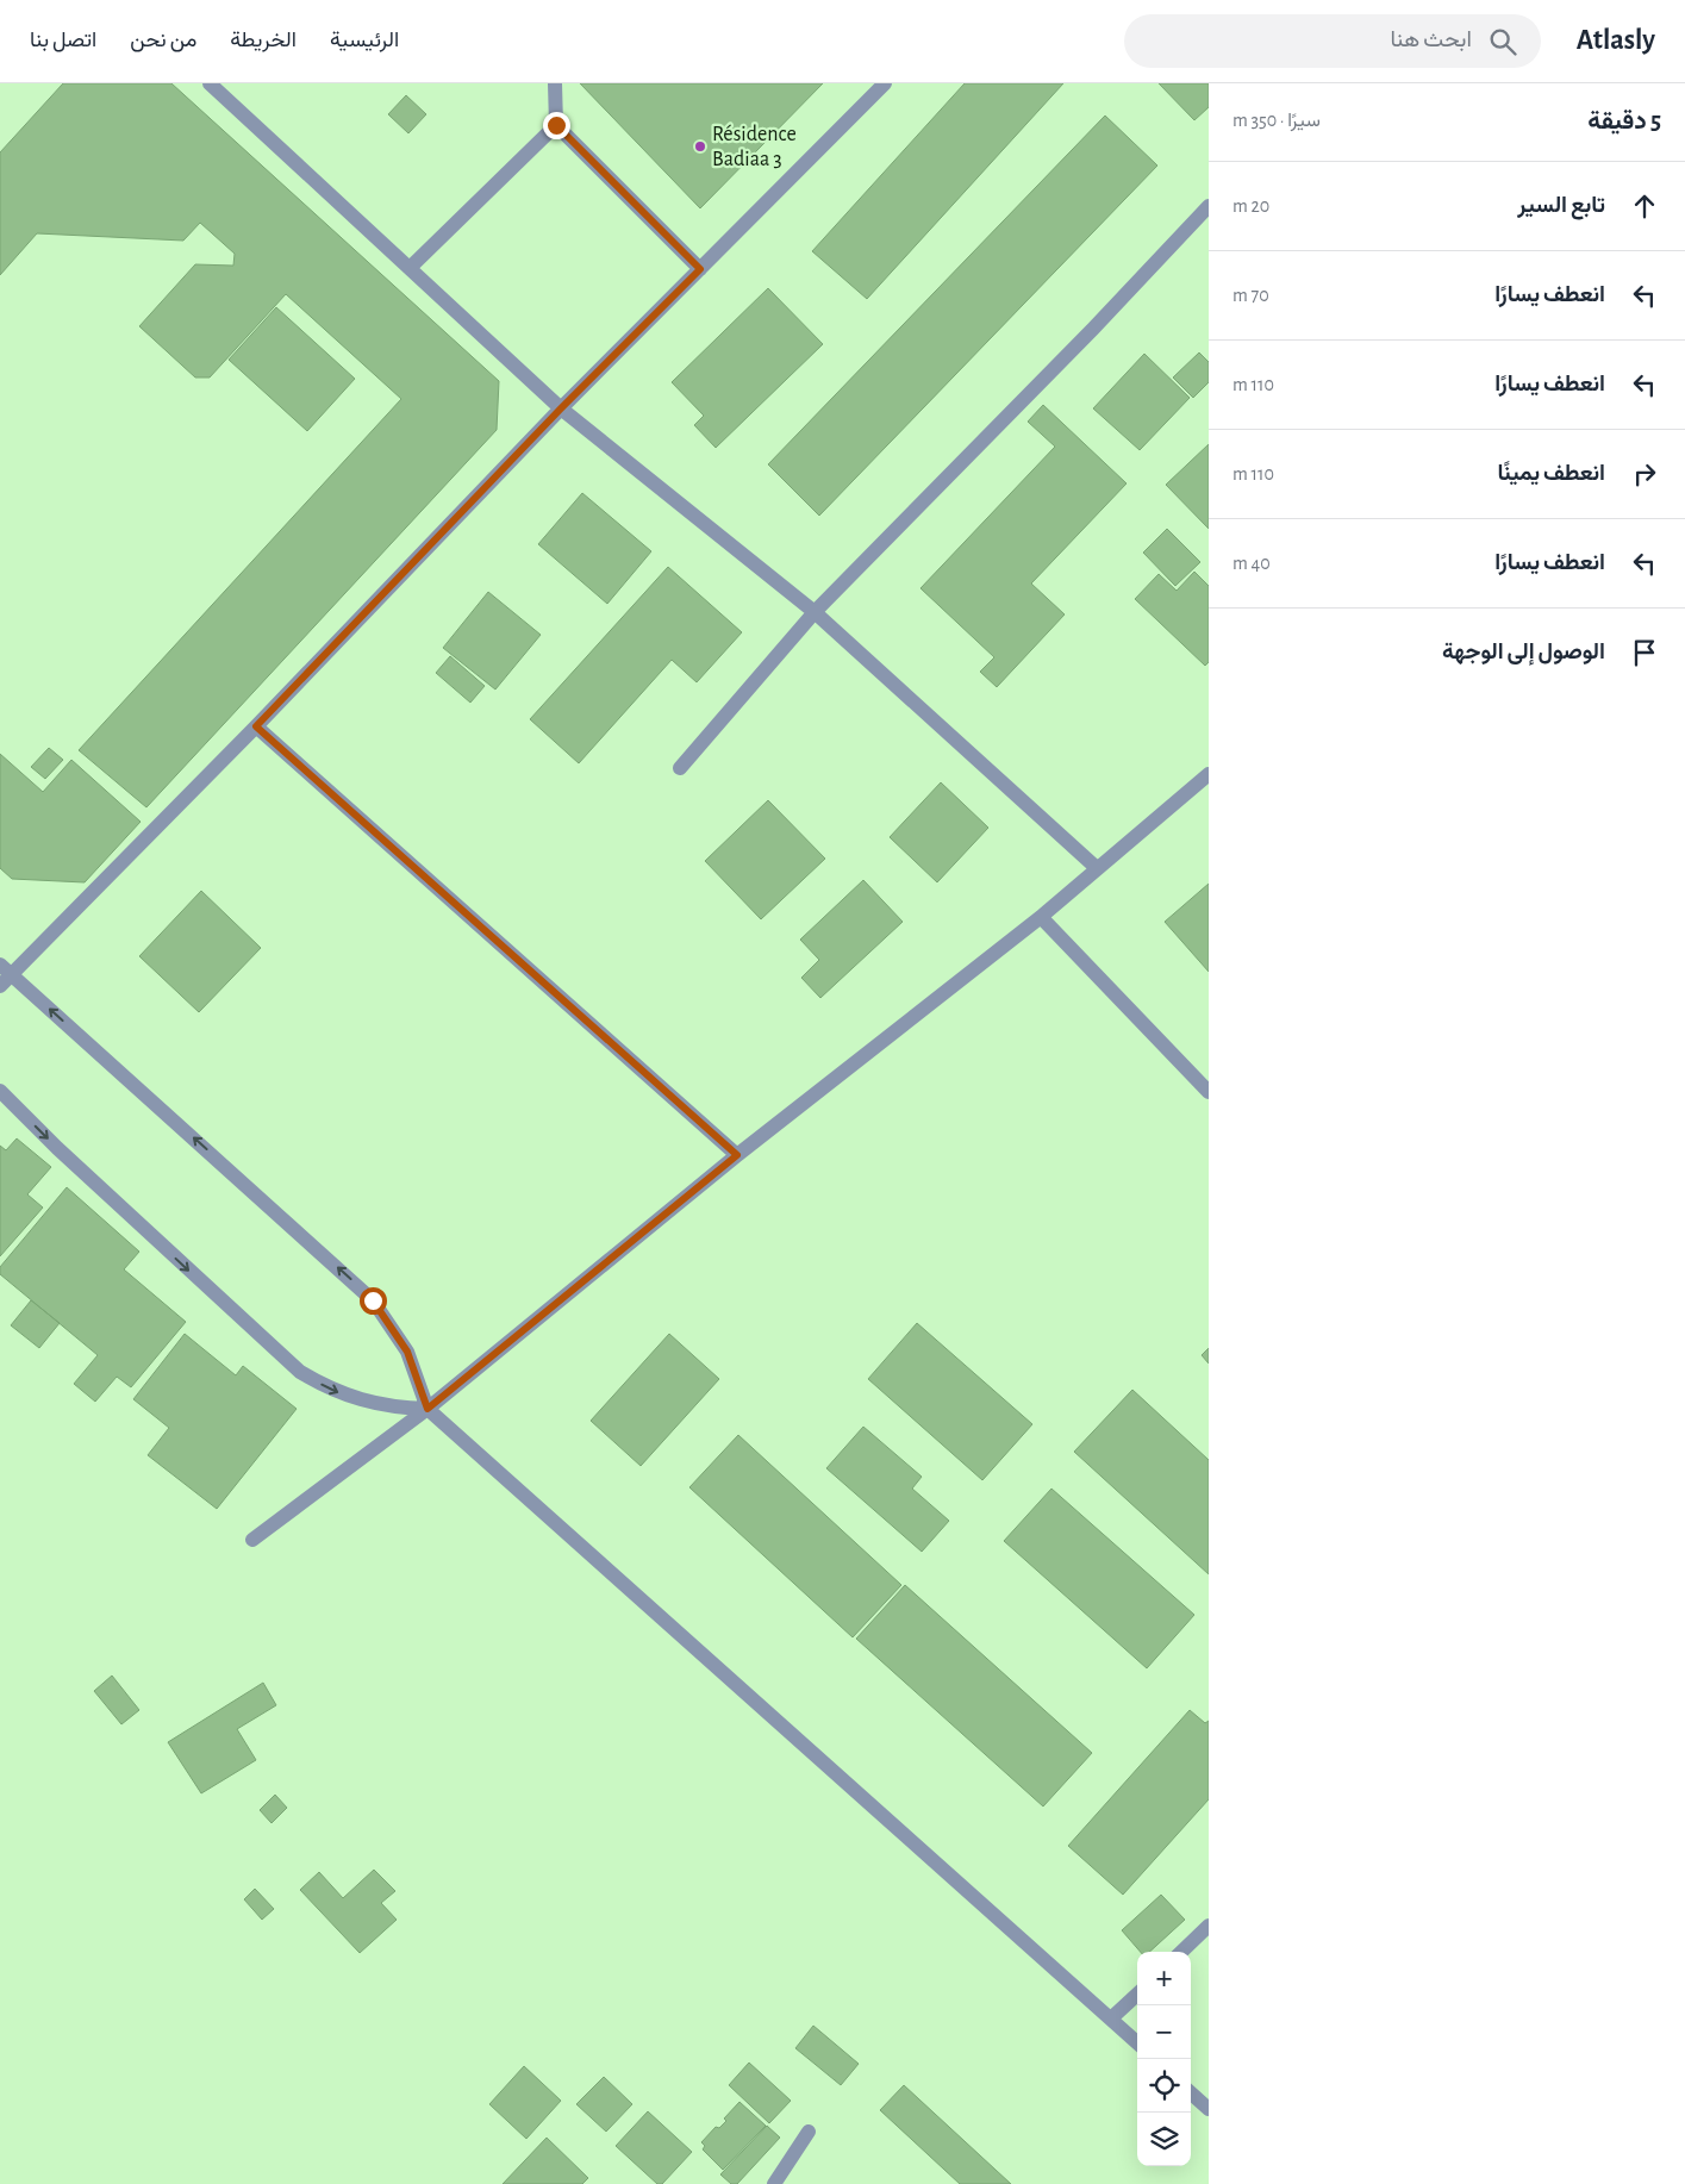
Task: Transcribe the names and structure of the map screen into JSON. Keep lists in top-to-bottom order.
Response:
{
  "places": ["Résidence Badiaa 3"],
  "page": {
    "header": "Atlasly",
    "search": "ابحث هنا",
    "nav": [
      "الرئيسية",
      "الخريطة",
      "من نحن",
      "اتصل بنا"
    ],
    "heading": ["5 دقيقة", "سيرًا · 350 m"],
    "list": [
      ["تابع السير", "20 m"],
      ["انعطف يسارًا", "70 m"],
      ["انعطف يسارًا", "110 m"],
      ["انعطف يمينًا", "110 m"],
      ["انعطف يسارًا", "40 m"],
      "الوصول إلى الوجهة"
    ],
    "map_buttons": ["+", "−"]
  }
}
